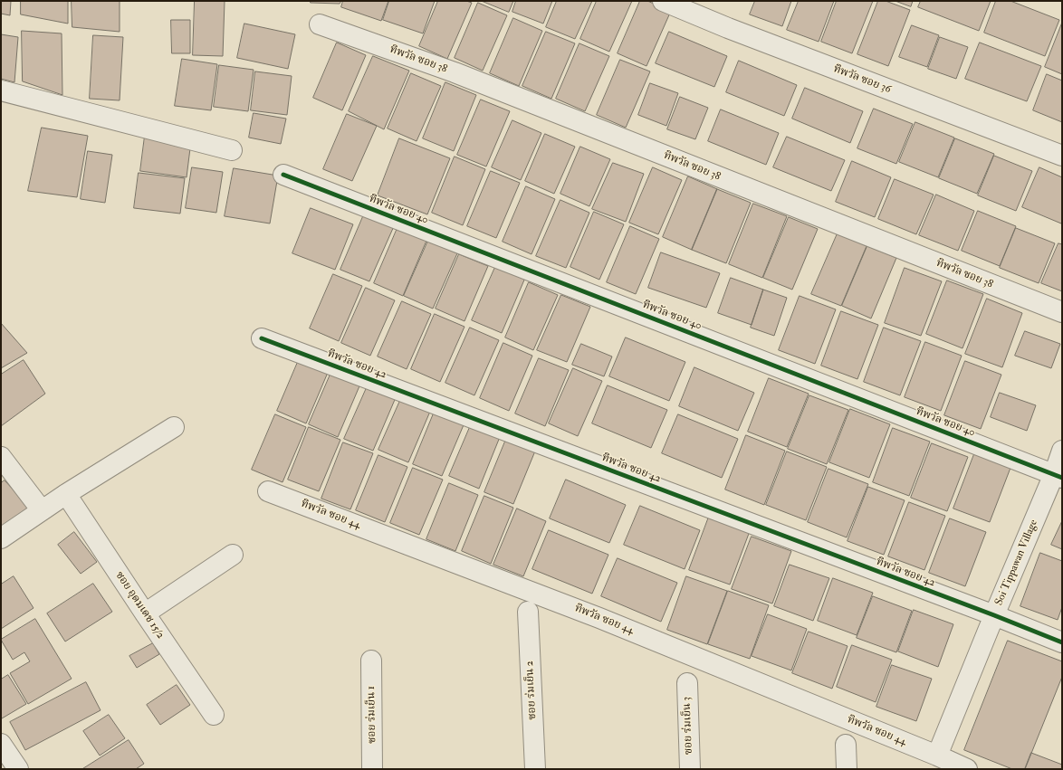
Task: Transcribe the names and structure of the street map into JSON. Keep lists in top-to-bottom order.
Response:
{
  "streets": {
    "street": [
      "ทิพวัล ซอย 38",
      "ทิพวัล ซอย 36",
      "ทิพวัล ซอย 40",
      "ทิพวัล ซอย 42",
      "ทิพวัล ซอย 44",
      "Soi Tippawan Village",
      "ซอย อุดมเดช 15/2",
      "ซอย ร่มเย็น 2",
      "ซอย ร่มเย็น 1",
      "ซอย ร่มเย็น 3"
    ]
  },
  "crossings": [
    ["ทิพวัล ซอย 40", "Soi Tippawan Village"],
    ["ทิพวัล ซอย 42", "Soi Tippawan Village"],
    ["ทิพวัล ซอย 44", "Soi Tippawan Village"]
  ]
}
